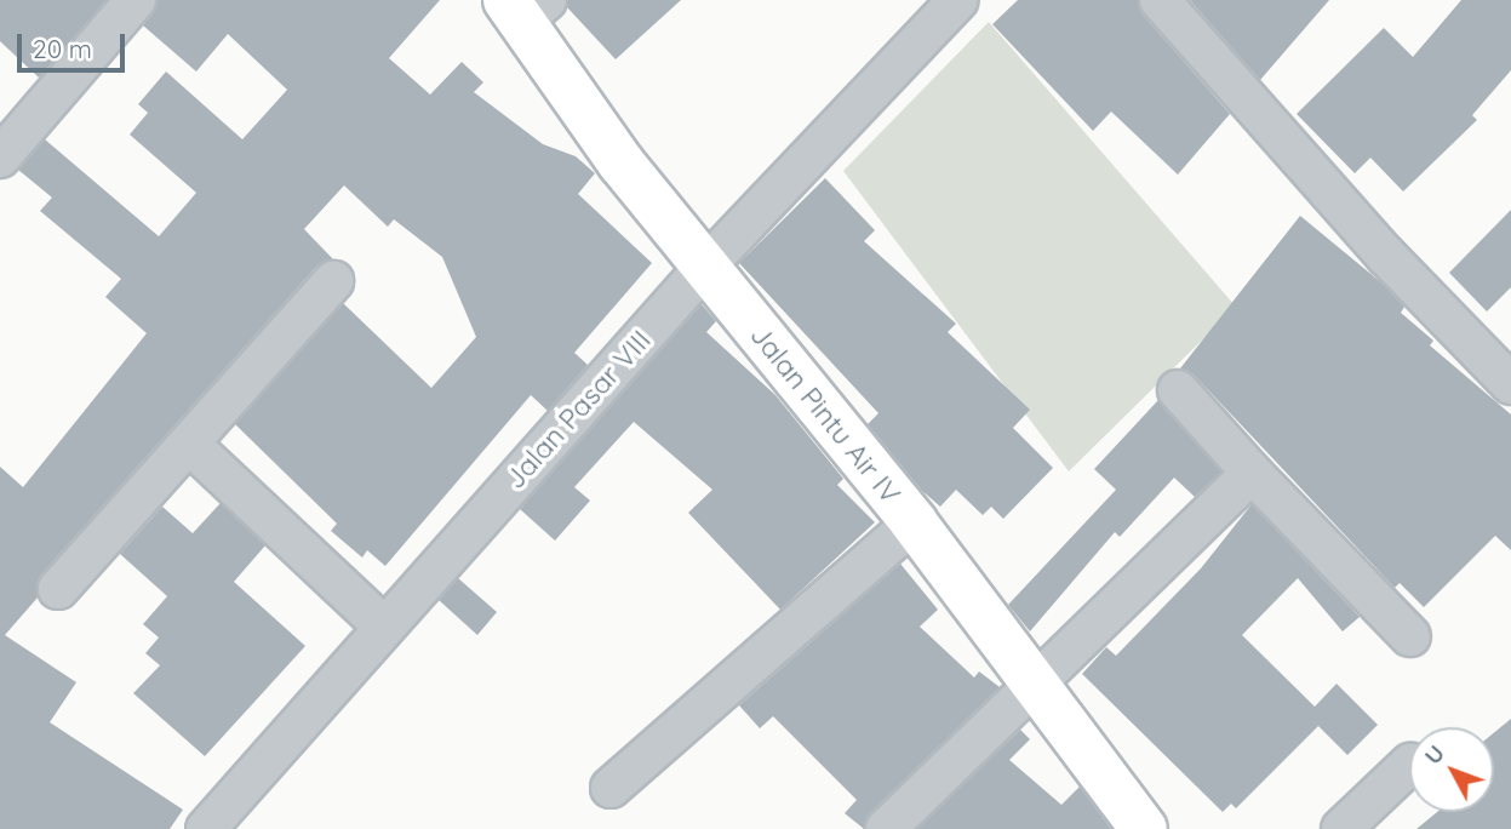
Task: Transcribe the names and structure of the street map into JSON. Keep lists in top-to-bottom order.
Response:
{
  "streets": {
    "main road": ["Jalan Pintu Air IV"],
    "street": ["Jalan Pasar VIII"]
  },
  "crossings": [
    ["Jalan Pasar VIII", "Jalan Pintu Air IV"]
  ],
  "scale_bar": "20 m",
  "north": "top left"
}
